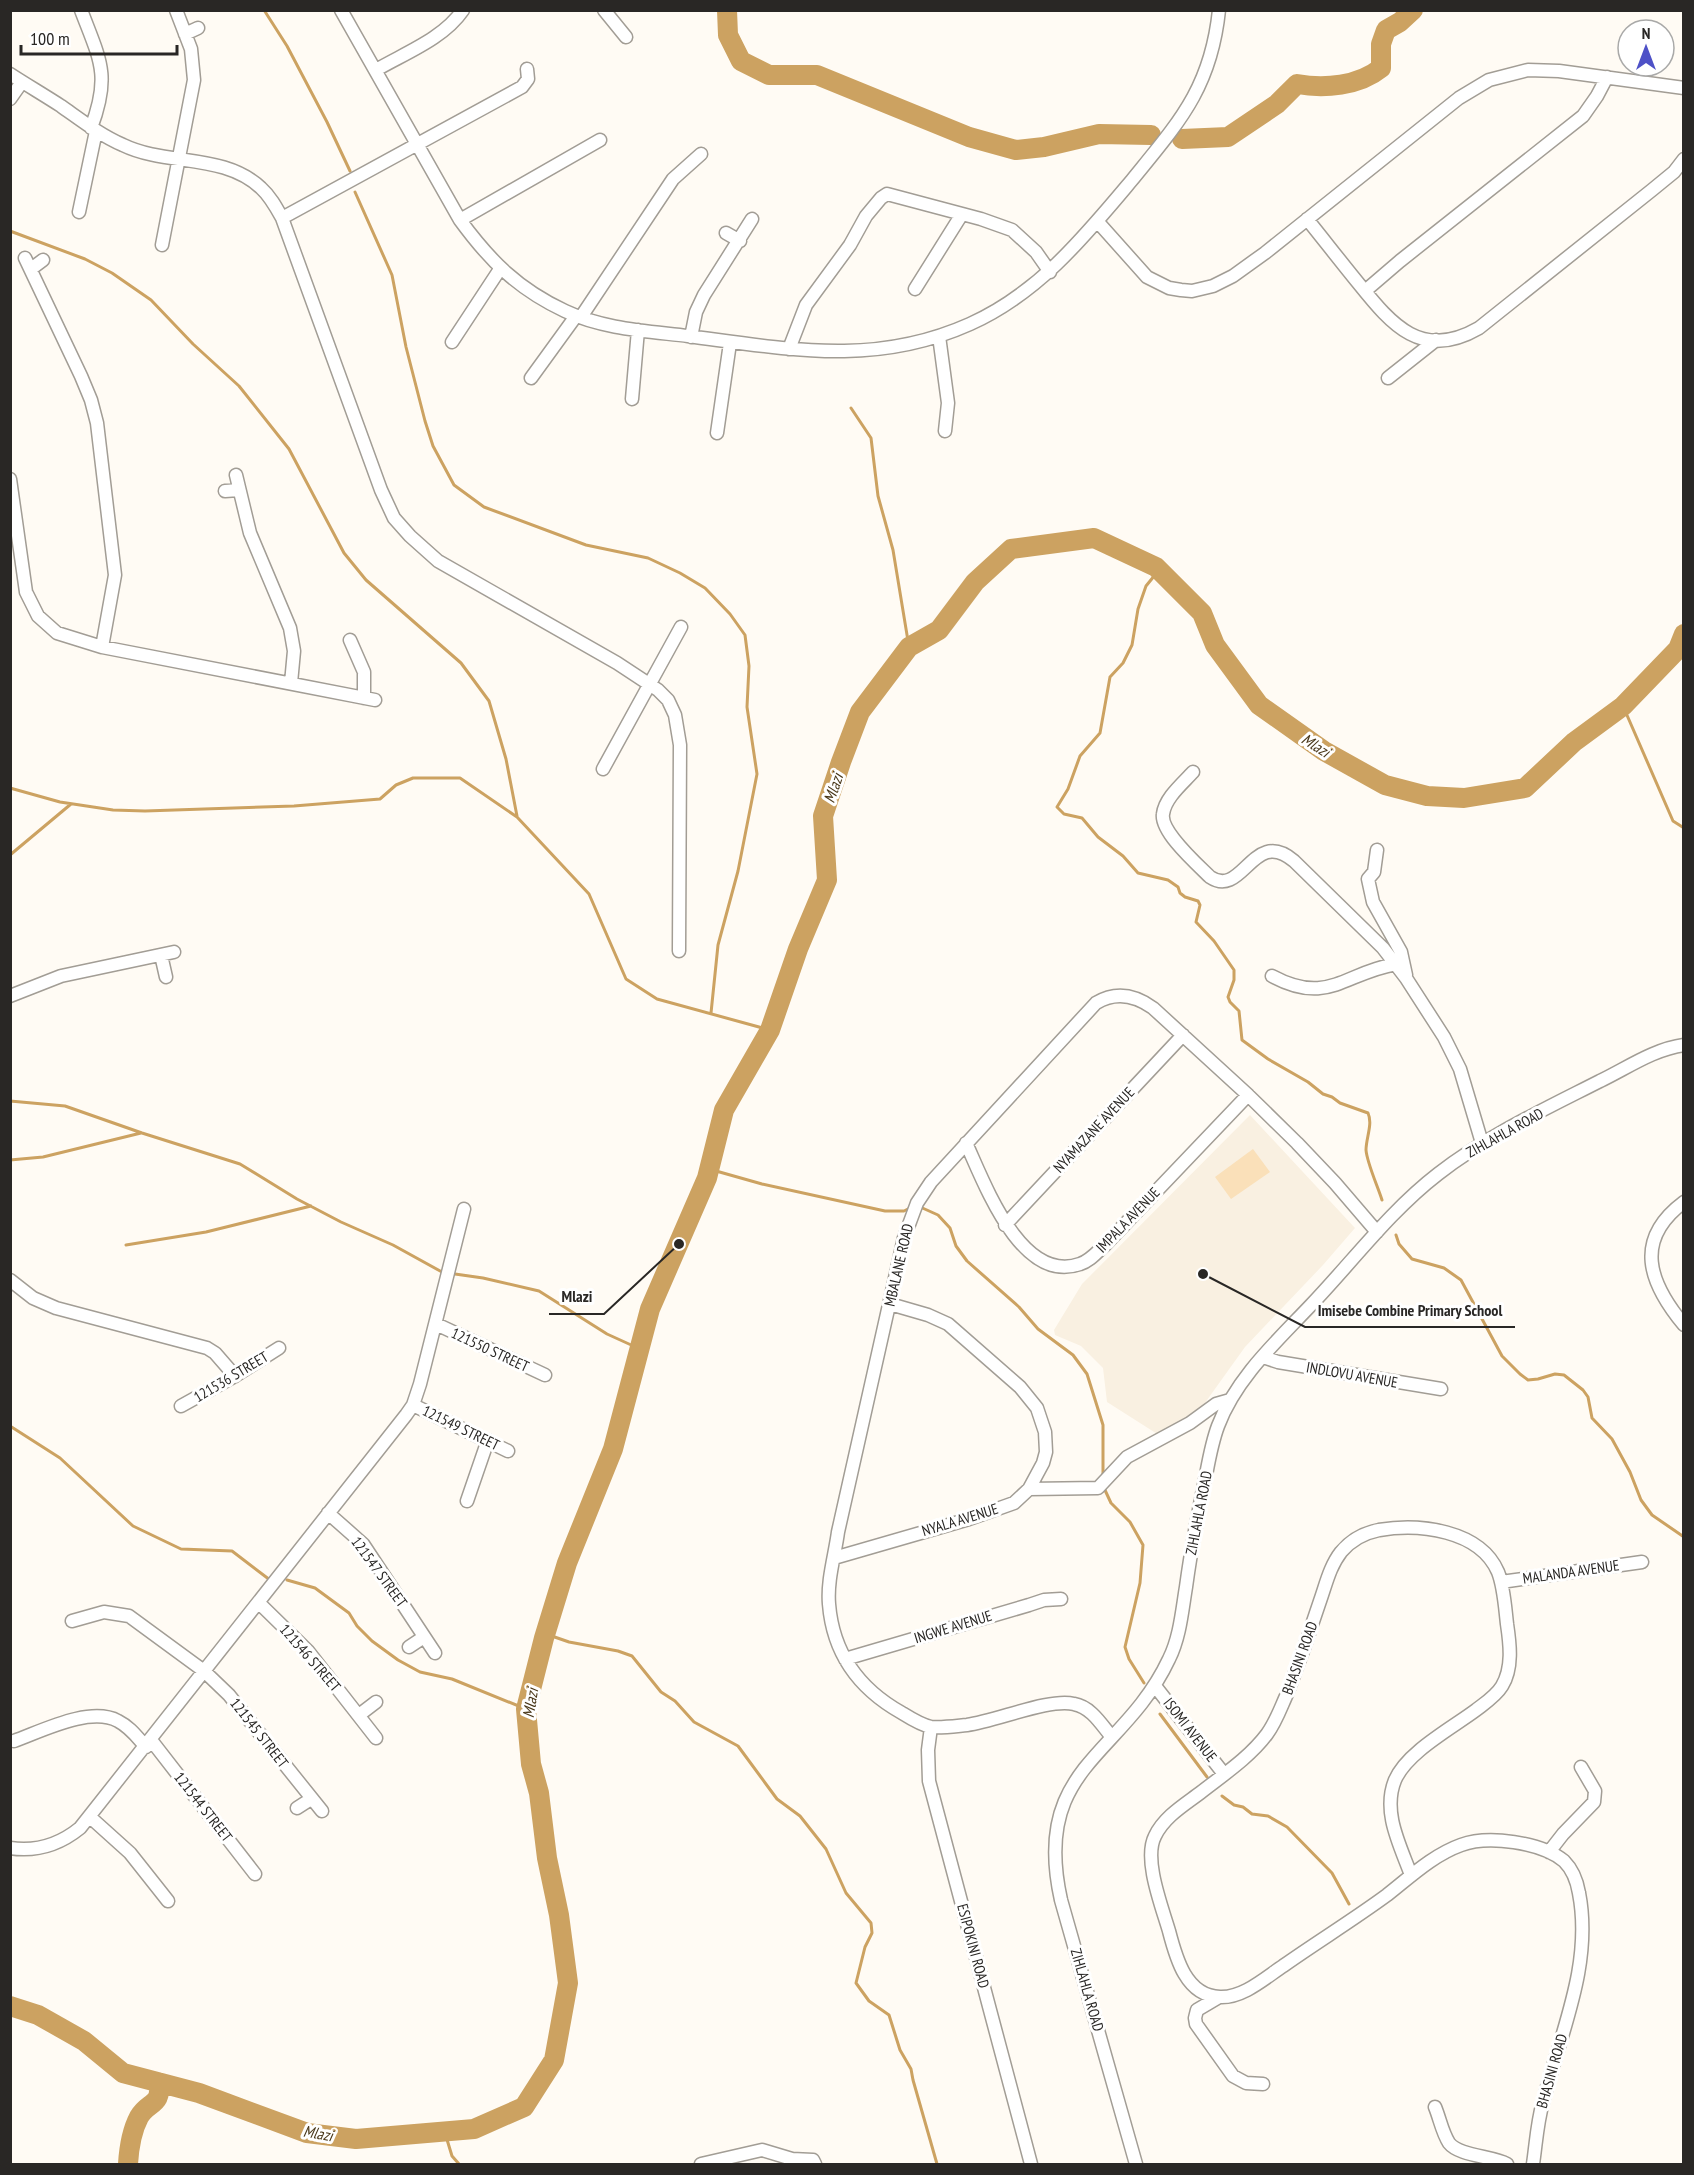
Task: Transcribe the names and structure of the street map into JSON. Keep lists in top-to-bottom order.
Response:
{
  "streets": {
    "street": [
      "NYAMAZANE AVENUE",
      "ZIHLAHLA ROAD",
      "IMPALA AVENUE",
      "MBALANE ROAD",
      "121550 STREET",
      "INDLOVU AVENUE",
      "121536 STREET",
      "121549 STREET",
      "NYALA AVENUE",
      "121547 STREET",
      "MALANDA AVENUE",
      "INGWE AVENUE",
      "121546 STREET",
      "BHASINI ROAD",
      "ISOMI AVENUE",
      "121545 STREET",
      "121544 STREET",
      "ESIPOKINI ROAD"
    ]
  },
  "crossings": [
    ["NYAMAZANE AVENUE", "IMPALA AVENUE"],
    ["NYAMAZANE AVENUE", "MBALANE ROAD"],
    ["ZIHLAHLA ROAD", "MBALANE ROAD"],
    ["ZIHLAHLA ROAD", "INDLOVU AVENUE"],
    ["ZIHLAHLA ROAD", "ISOMI AVENUE"],
    ["IMPALA AVENUE", "MBALANE ROAD"],
    ["MBALANE ROAD", "NYALA AVENUE"],
    ["MBALANE ROAD", "INGWE AVENUE"],
    ["MBALANE ROAD", "ESIPOKINI ROAD"],
    ["MALANDA AVENUE", "BHASINI ROAD"],
    ["BHASINI ROAD", "ISOMI AVENUE"]
  ],
  "water": ["Mlazi"],
  "places": ["Mlazi", "Imisebe Combine Primary School"],
  "scale_bar": "100 m",
  "north": "top"
}
